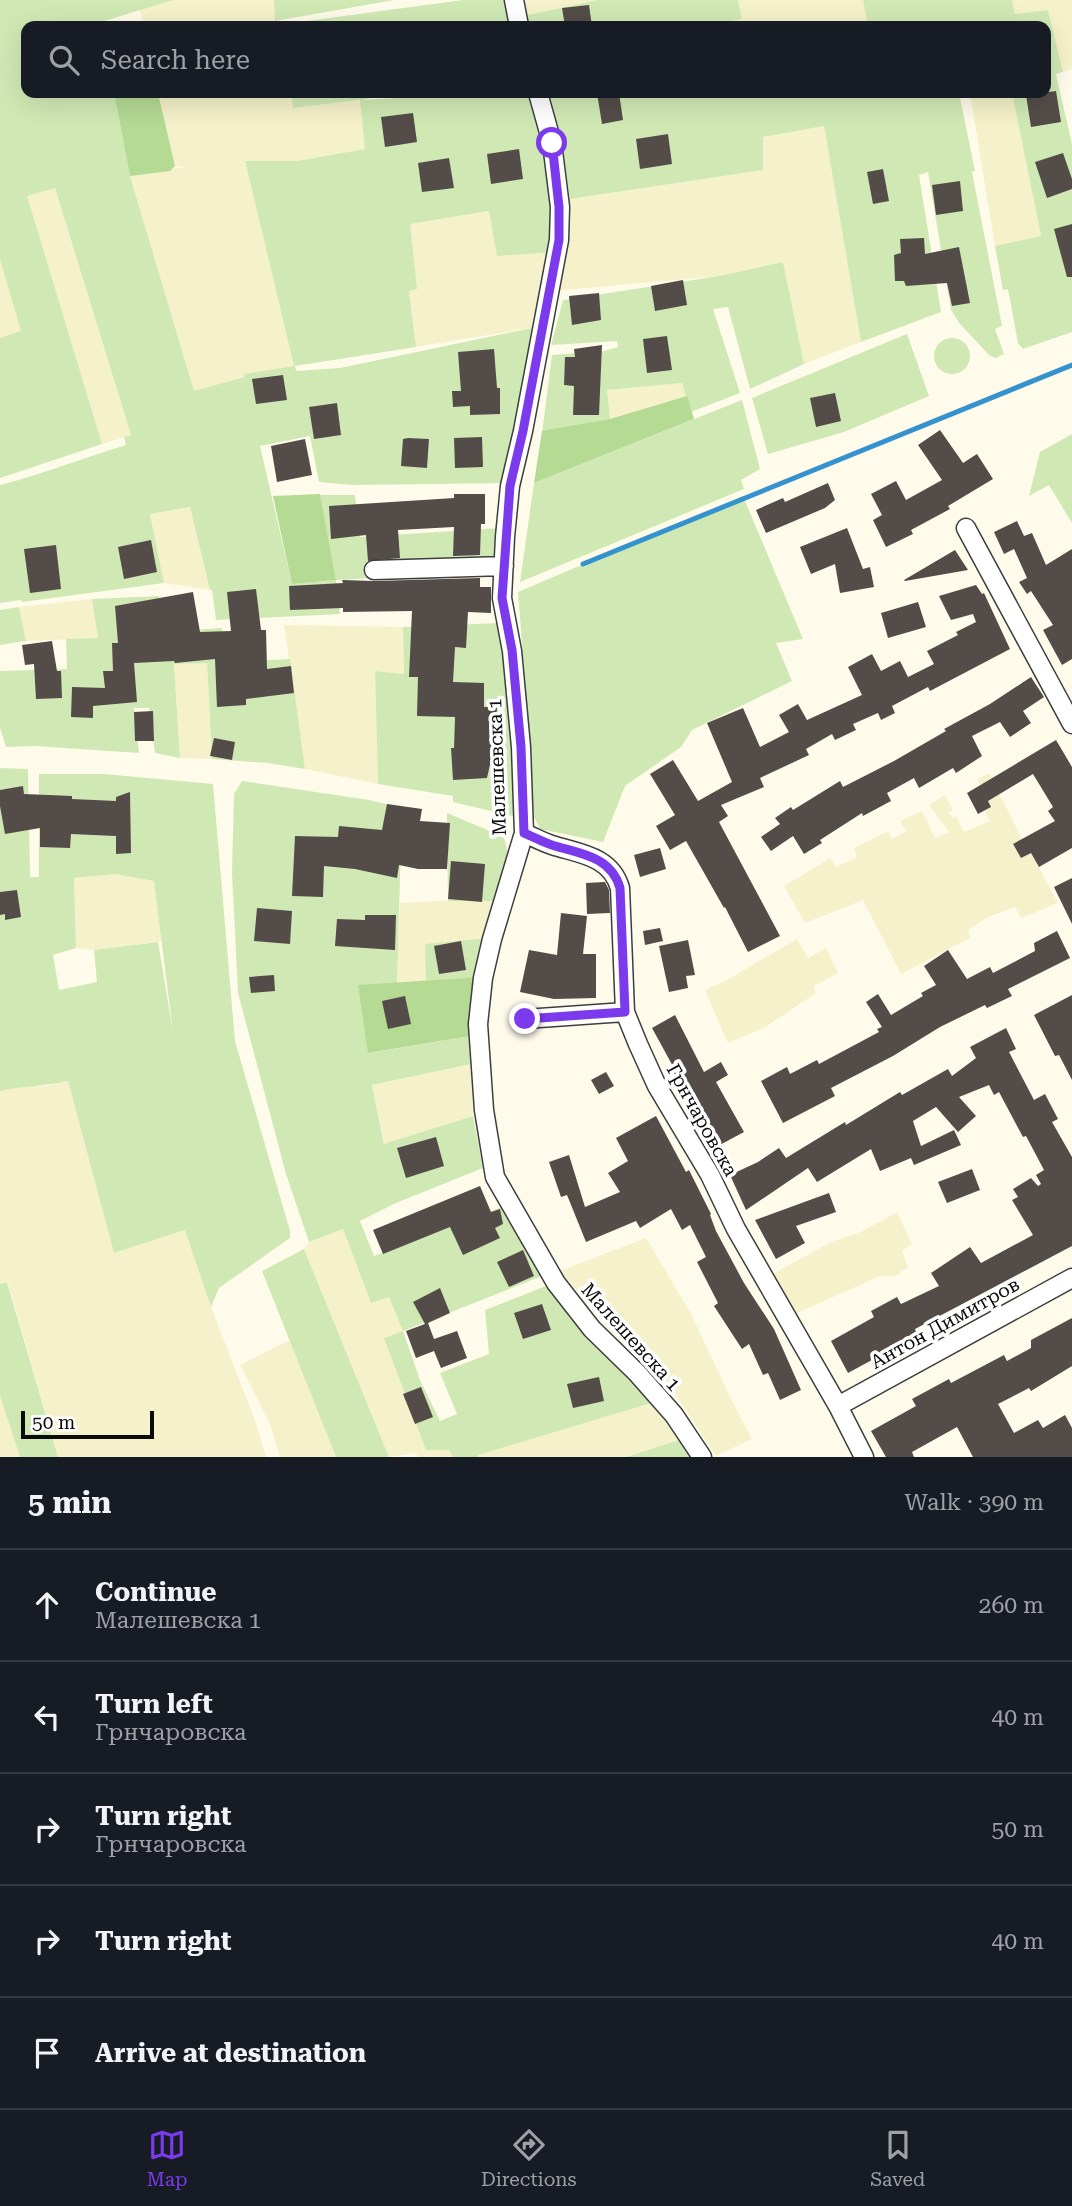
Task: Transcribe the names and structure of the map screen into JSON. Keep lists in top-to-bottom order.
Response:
{
  "streets": {
    "street": ["Малешевска 1", "Грнчаровска", "Антон Димитров"]
  },
  "crossings": [
    ["Малешевска 1", "Грнчаровска"],
    ["Грнчаровска", "Антон Димитров"]
  ],
  "scale_bar": "50 m",
  "page": {
    "search": "Search here",
    "scale": "50 m",
    "heading": ["5 min", "Walk · 390 m"],
    "list": [
      ["Continue", "Малешевска 1", "260 m"],
      ["Turn left", "Грнчаровска", "40 m"],
      ["Turn right", "Грнчаровска", "50 m"],
      ["Turn right", "40 m"],
      "Arrive at destination"
    ],
    "nav": ["Map", "Directions", "Saved"]
  }
}
